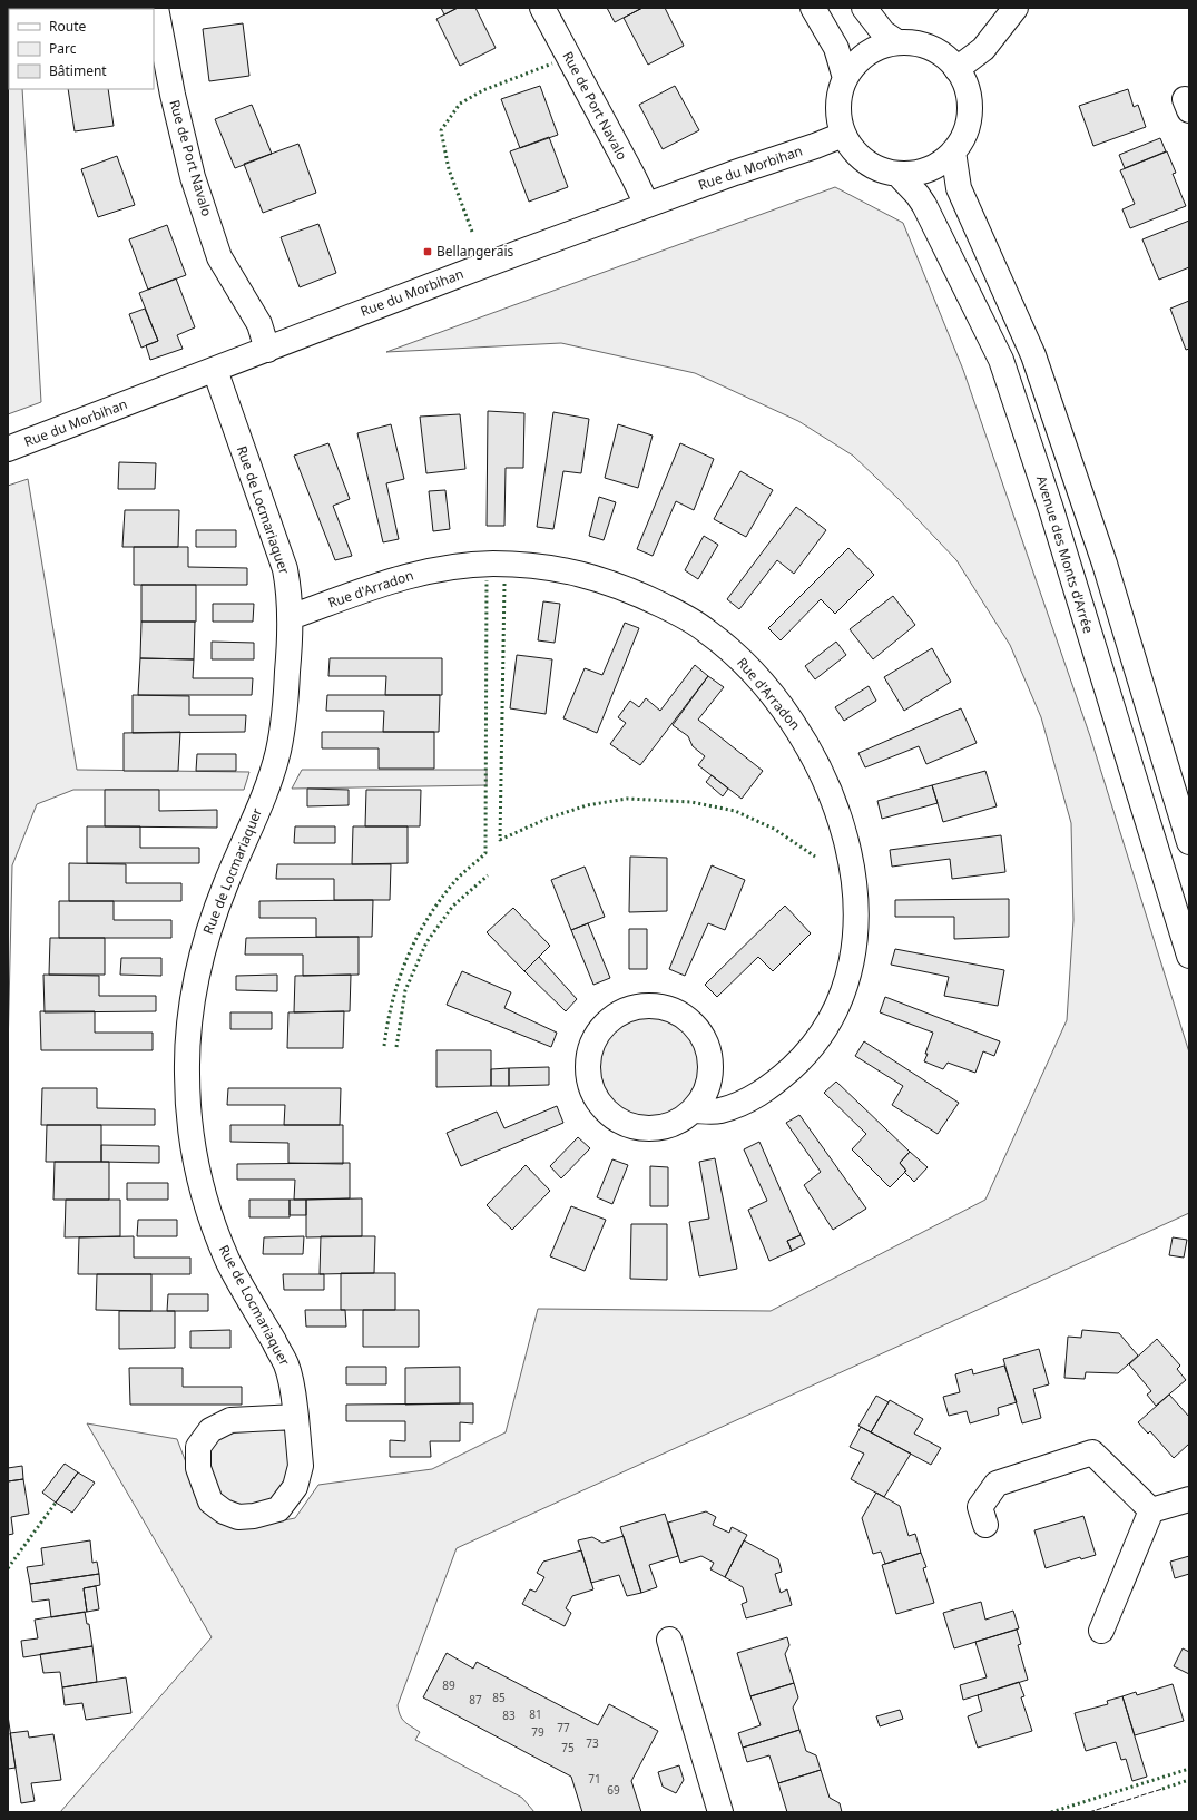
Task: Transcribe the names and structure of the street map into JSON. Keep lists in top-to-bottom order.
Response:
{
  "streets": {
    "street": [
      "Rue de Port Navalo",
      "Rue du Morbihan",
      "Rue de Locmariaquer",
      "Avenue des Monts d'Arrée",
      "Rue d'Arradon"
    ]
  },
  "crossings": [
    ["Rue de Port Navalo", "Rue du Morbihan"],
    ["Rue du Morbihan", "Rue de Locmariaquer"],
    ["Rue du Morbihan", "Avenue des Monts d'Arrée"],
    ["Rue de Locmariaquer", "Rue d'Arradon"]
  ],
  "places": {
    "transit": ["Bellangerais"]
  },
  "house_numbers": [
    "89",
    "85",
    "87",
    "81",
    "83",
    "77",
    "79",
    "73",
    "75",
    "71",
    "69"
  ],
  "legend": ["Route", "Parc", "Bâtiment"]
}
